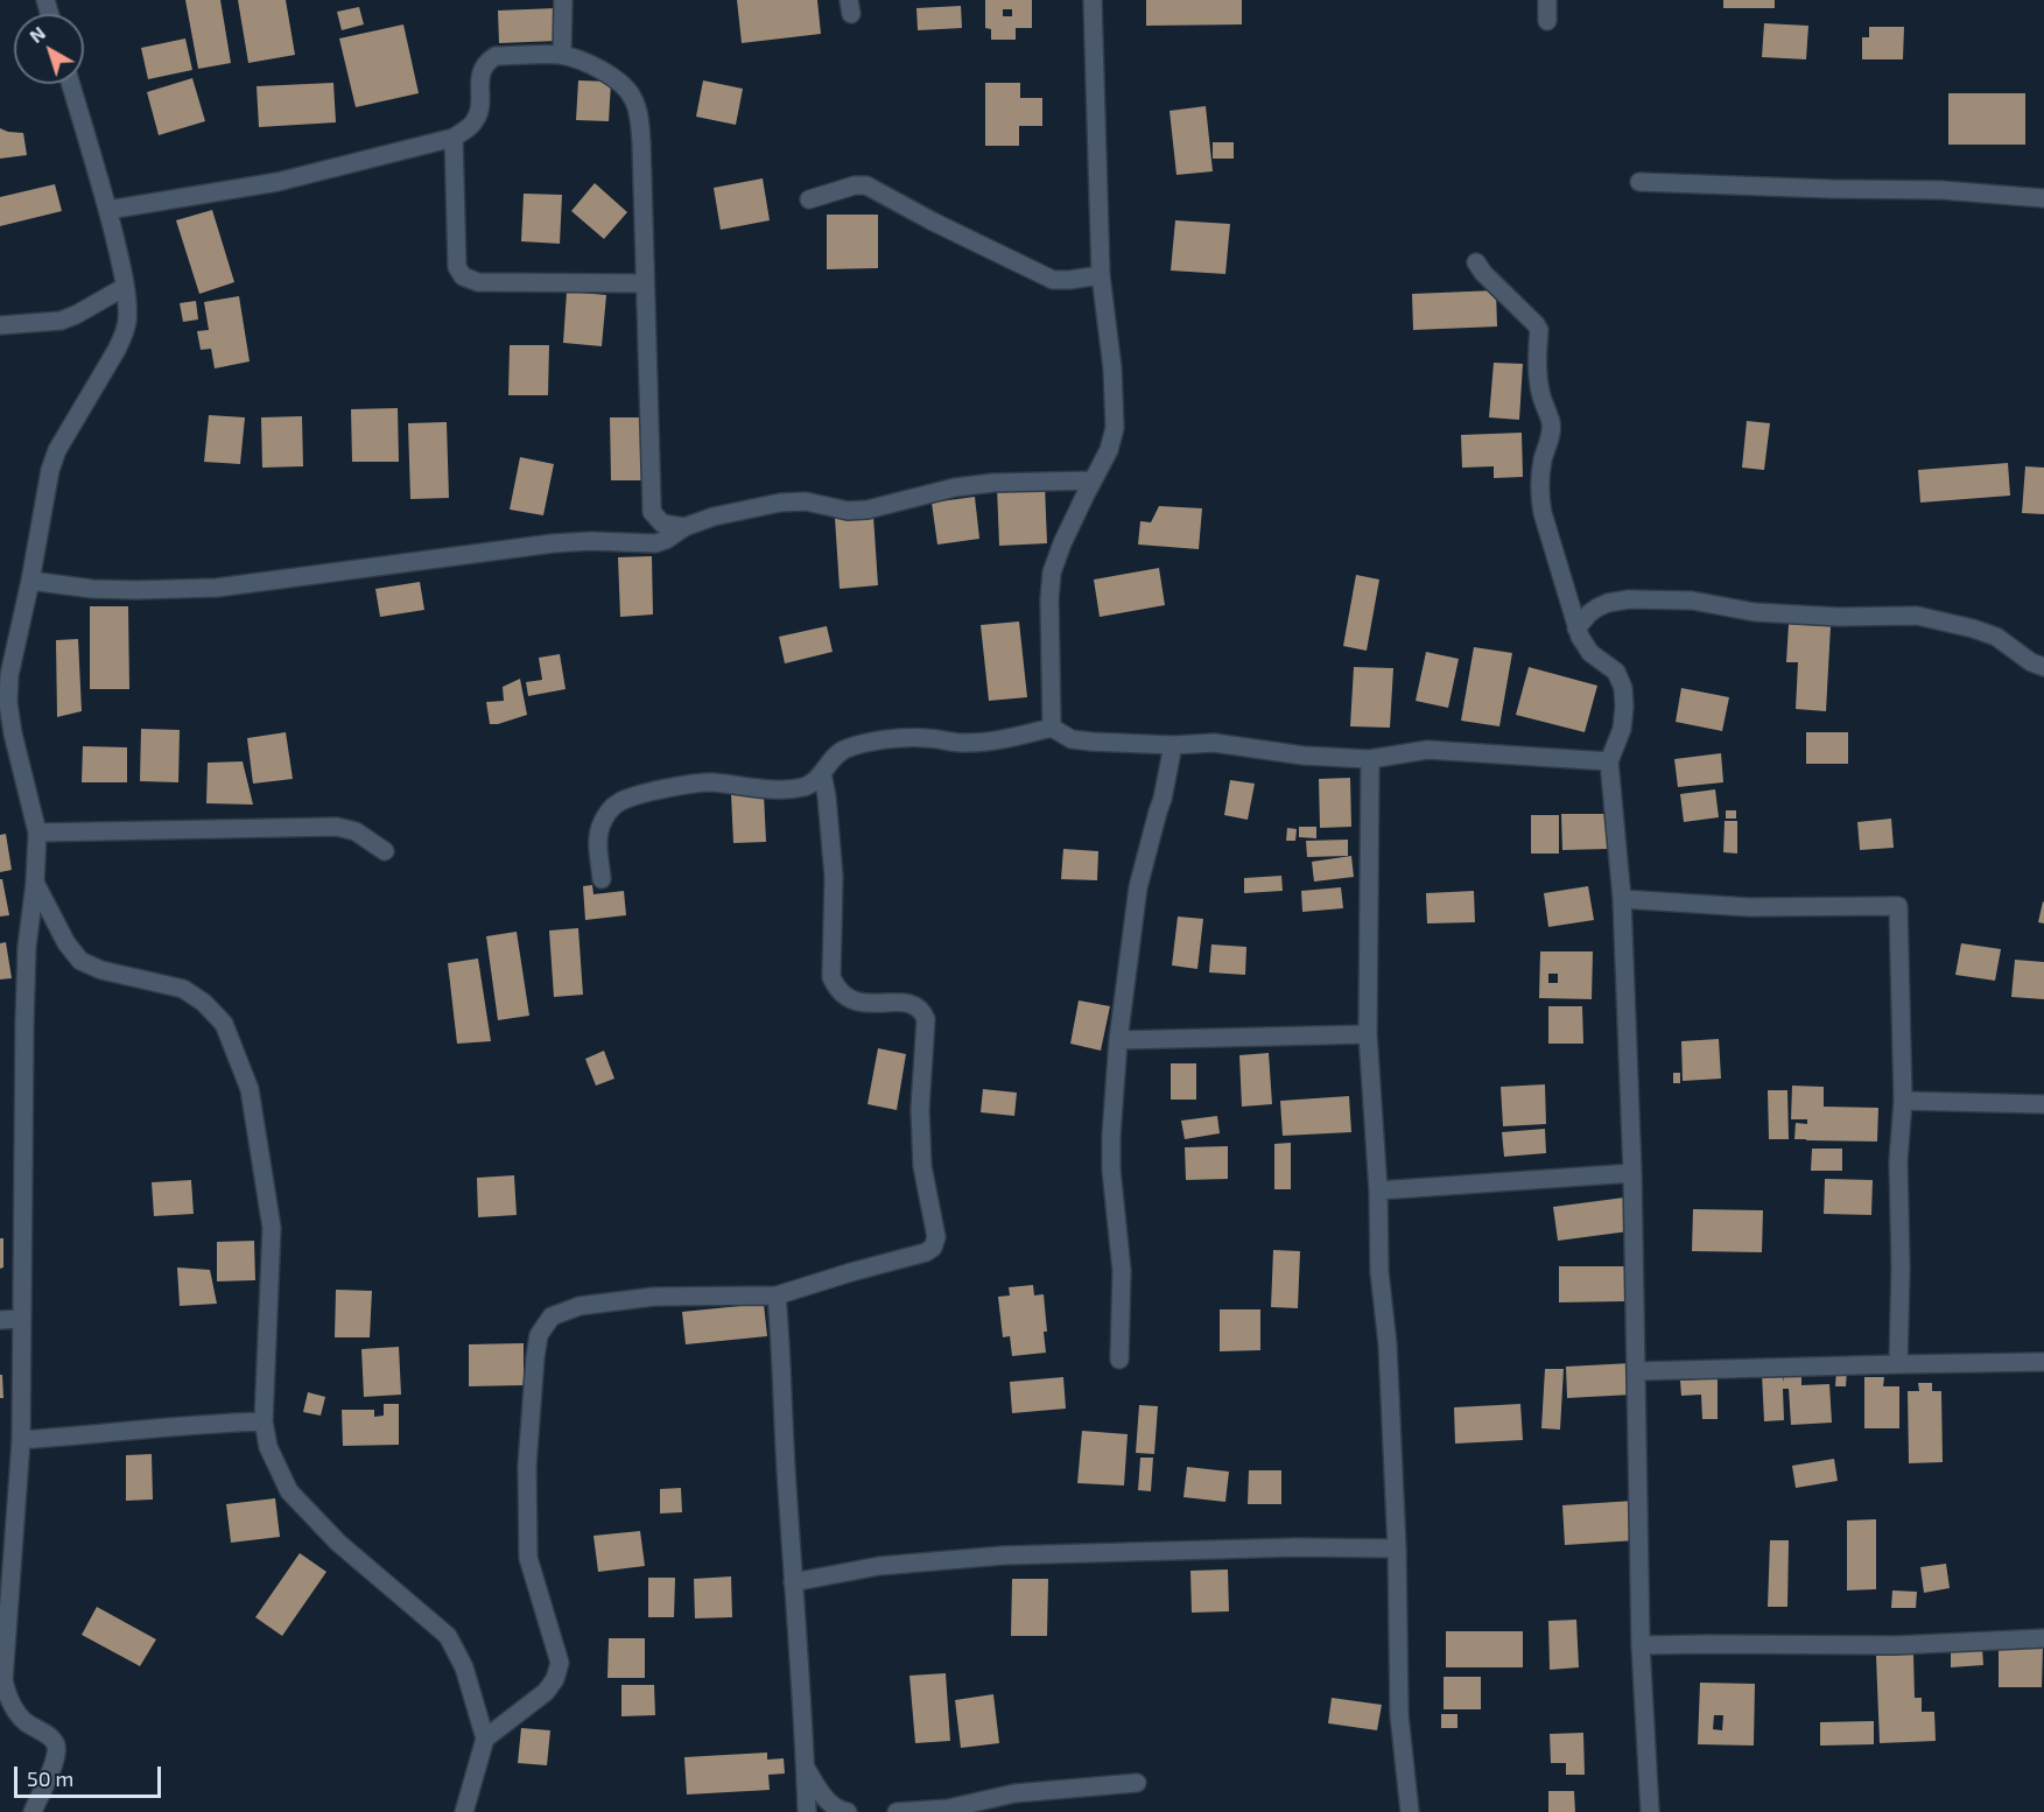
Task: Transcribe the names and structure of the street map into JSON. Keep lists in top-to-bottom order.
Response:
{
  "scale_bar": "50 m",
  "north": "top left"
}
